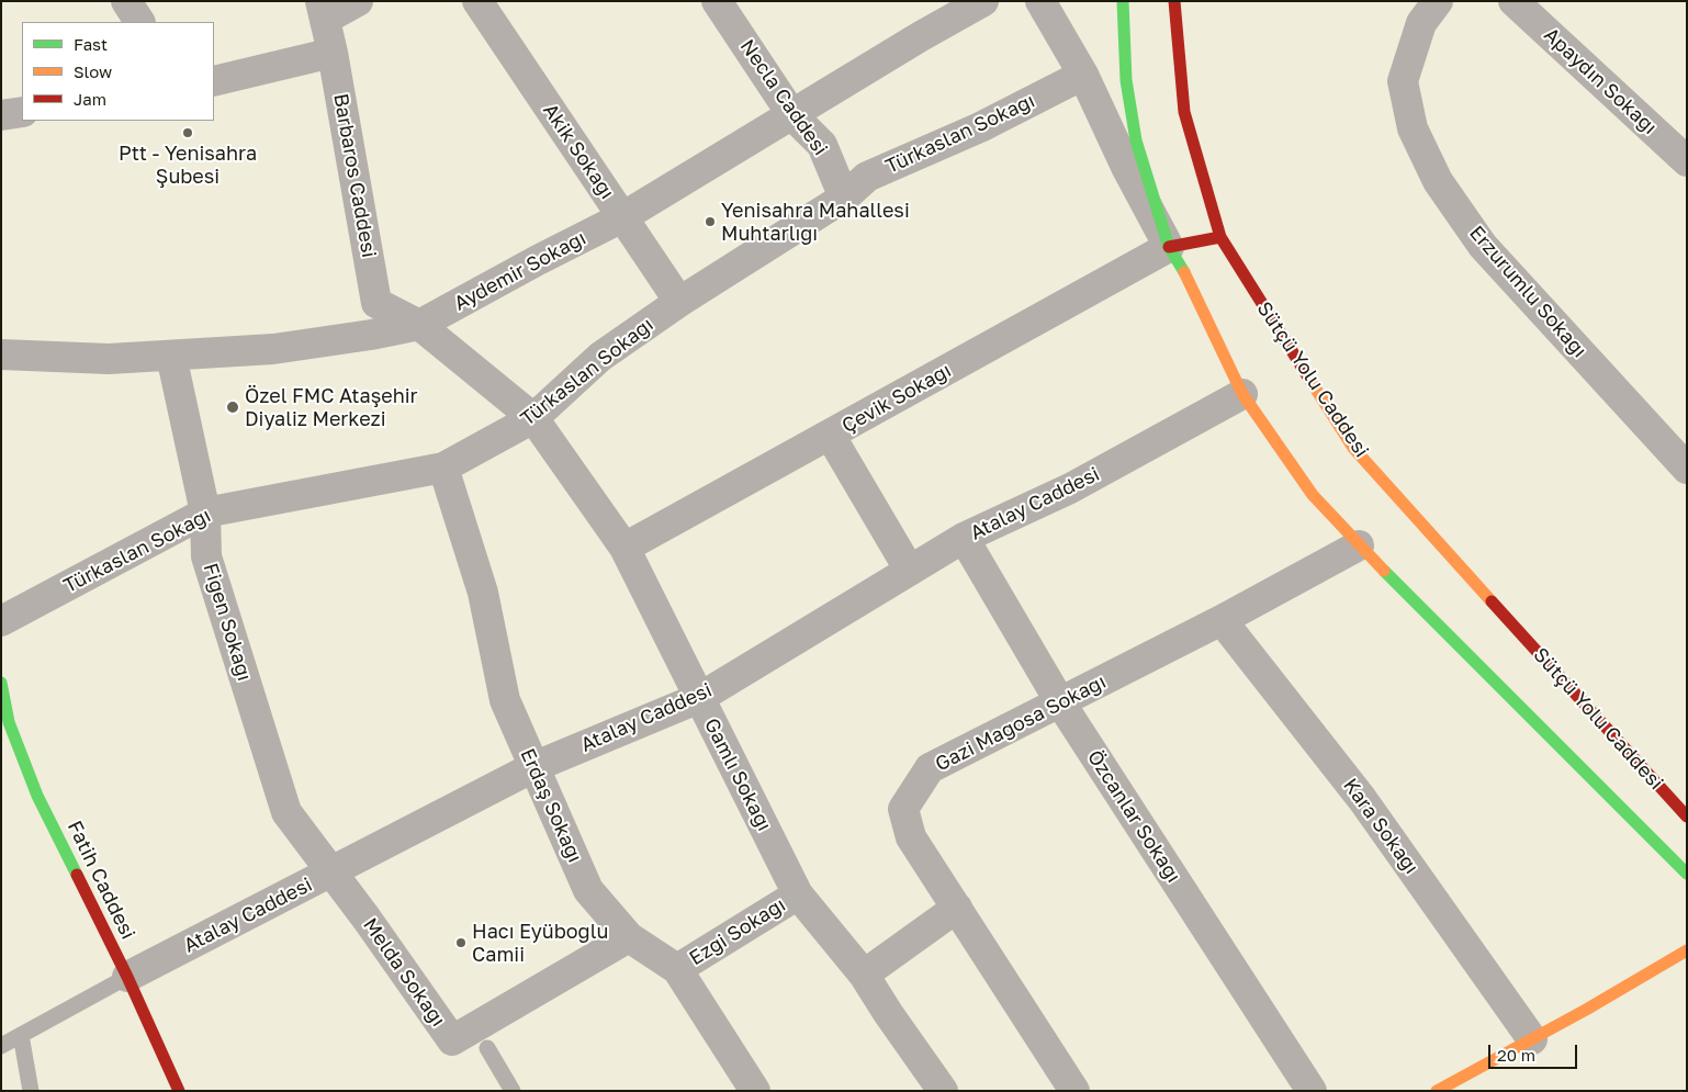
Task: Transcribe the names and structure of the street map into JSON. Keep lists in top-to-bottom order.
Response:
{
  "streets": {
    "street": [
      "Apaydın Sokağı",
      "Necla Caddesi",
      "Türkaslan Sokağı",
      "Akik Sokağı",
      "Barbaros Caddesi",
      "Aydemir Sokağı",
      "Erzurumlu Sokağı",
      "Sütçü Yolu Caddesi",
      "Çevik Sokağı",
      "Atalay Caddesi",
      "Figen Sokağı",
      "Gazi Magosa Sokağı",
      "Gamlı Sokağı",
      "Erdaş Sokağı",
      "Özcanlar Sokağı",
      "Kara Sokağı",
      "Fatih Caddesi",
      "Ezgi Sokağı",
      "Melda Sokağı"
    ]
  },
  "crossings": [
    ["Necla Caddesi", "Türkaslan Sokağı"],
    ["Necla Caddesi", "Aydemir Sokağı"],
    ["Türkaslan Sokağı", "Akik Sokağı"],
    ["Türkaslan Sokağı", "Figen Sokağı"],
    ["Türkaslan Sokağı", "Gamlı Sokağı"],
    ["Türkaslan Sokağı", "Erdaş Sokağı"],
    ["Akik Sokağı", "Aydemir Sokağı"],
    ["Barbaros Caddesi", "Aydemir Sokağı"],
    ["Barbaros Caddesi", "Gamlı Sokağı"],
    ["Aydemir Sokağı", "Figen Sokağı"],
    ["Aydemir Sokağı", "Gamlı Sokağı"],
    ["Çevik Sokağı", "Gamlı Sokağı"],
    ["Atalay Caddesi", "Figen Sokağı"],
    ["Atalay Caddesi", "Gamlı Sokağı"],
    ["Atalay Caddesi", "Erdaş Sokağı"],
    ["Atalay Caddesi", "Özcanlar Sokağı"],
    ["Atalay Caddesi", "Fatih Caddesi"],
    ["Atalay Caddesi", "Melda Sokağı"],
    ["Figen Sokağı", "Melda Sokağı"],
    ["Gazi Magosa Sokağı", "Özcanlar Sokağı"],
    ["Gazi Magosa Sokağı", "Kara Sokağı"],
    ["Gamlı Sokağı", "Ezgi Sokağı"],
    ["Erdaş Sokağı", "Ezgi Sokağı"],
    ["Erdaş Sokağı", "Melda Sokağı"]
  ],
  "places": [
    "Ptt - Yenisahra Şubesi",
    "Yenisahra Mahallesi Muhtarlığı",
    "Özel FMC Ataşehir Diyaliz Merkezi",
    "Hacı Eyüboğlu Camii"
  ],
  "legend": ["Fast", "Slow", "Jam"],
  "scale_bar": "20 m"
}
